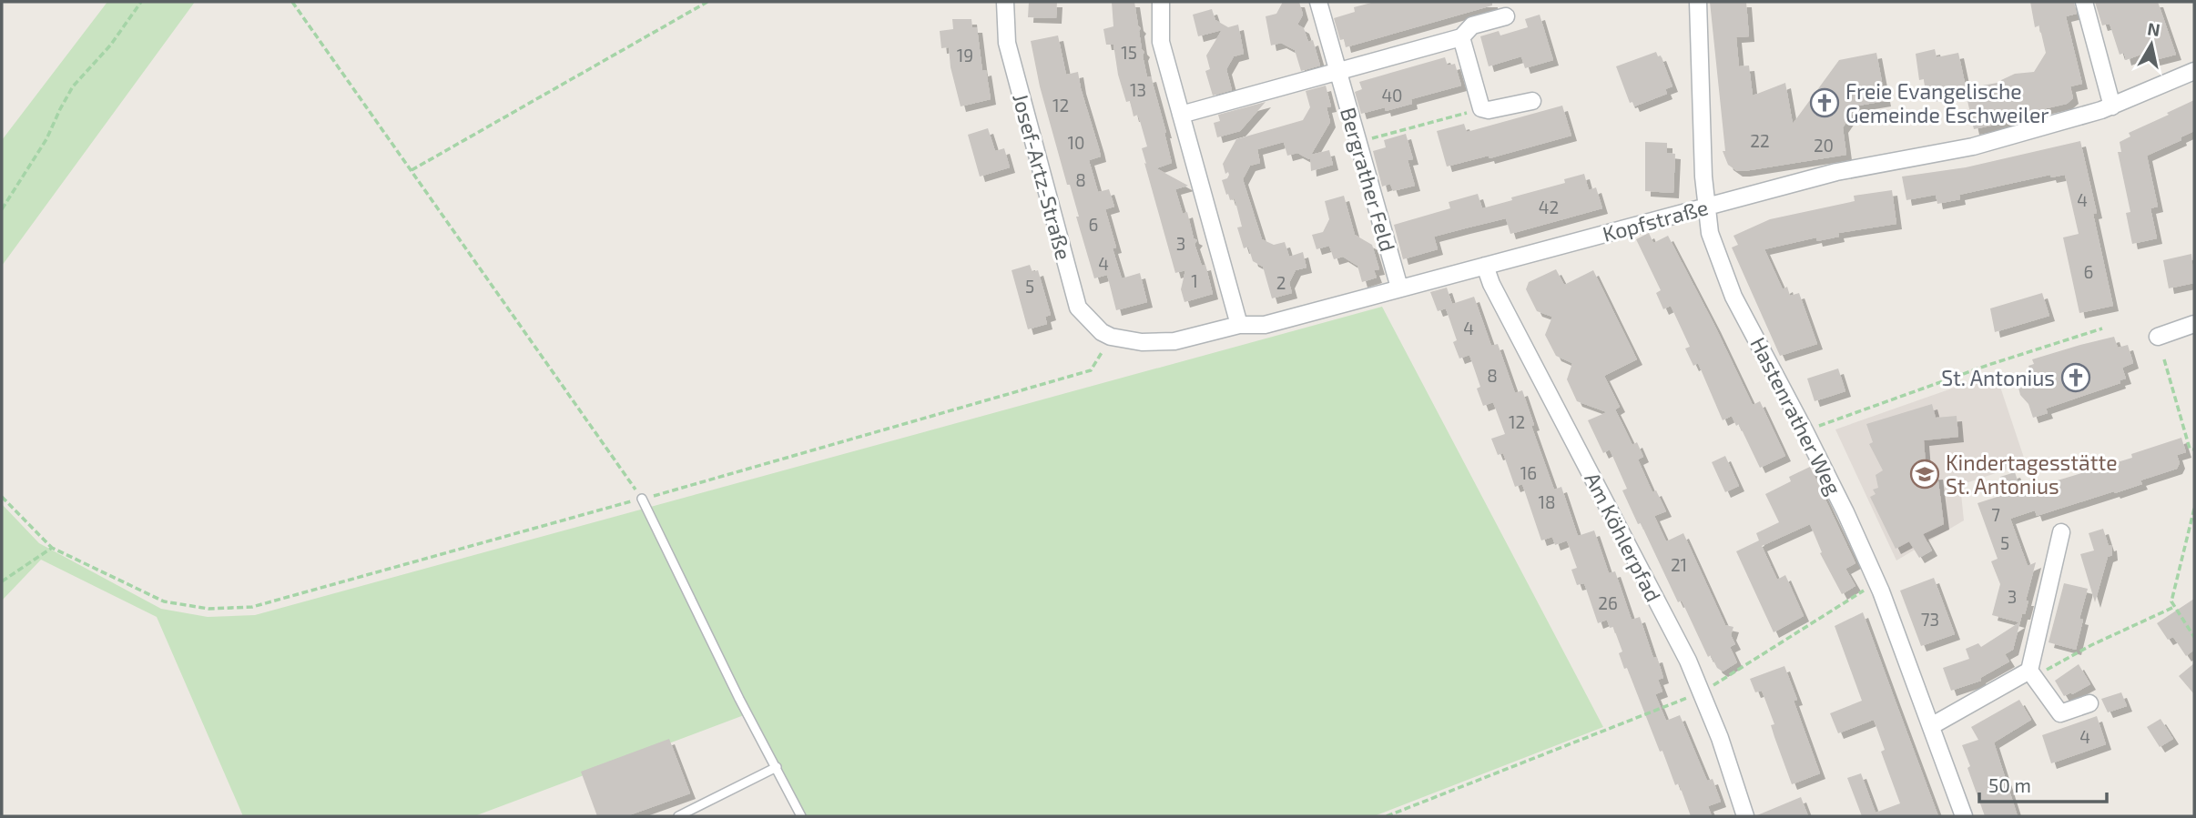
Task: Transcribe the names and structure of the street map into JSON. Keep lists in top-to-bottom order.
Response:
{
  "streets": {
    "street": [
      "Josef-Artz-Straße",
      "Bergrather Feld",
      "Kopfstraße",
      "Hastenrather Weg",
      "Am Köhlerpfad"
    ]
  },
  "crossings": [
    ["Josef-Artz-Straße", "Kopfstraße"],
    ["Bergrather Feld", "Kopfstraße"],
    ["Kopfstraße", "Hastenrather Weg"],
    ["Kopfstraße", "Am Köhlerpfad"]
  ],
  "places": {
    "church": ["Freie Evangelische Gemeinde Eschweiler", "St. Antonius"],
    "school or university": ["Kindertagesstätte St. Antonius"]
  },
  "house_numbers": [
    "15",
    "19",
    "13",
    "40",
    "12",
    "22",
    "10",
    "20",
    "8",
    "4",
    "42",
    "6",
    "3",
    "4",
    "6",
    "1",
    "2",
    "5",
    "4",
    "8",
    "12",
    "16",
    "18",
    "7",
    "5",
    "21",
    "3",
    "26",
    "73",
    "4"
  ],
  "scale_bar": "50 m",
  "north": "top"
}
